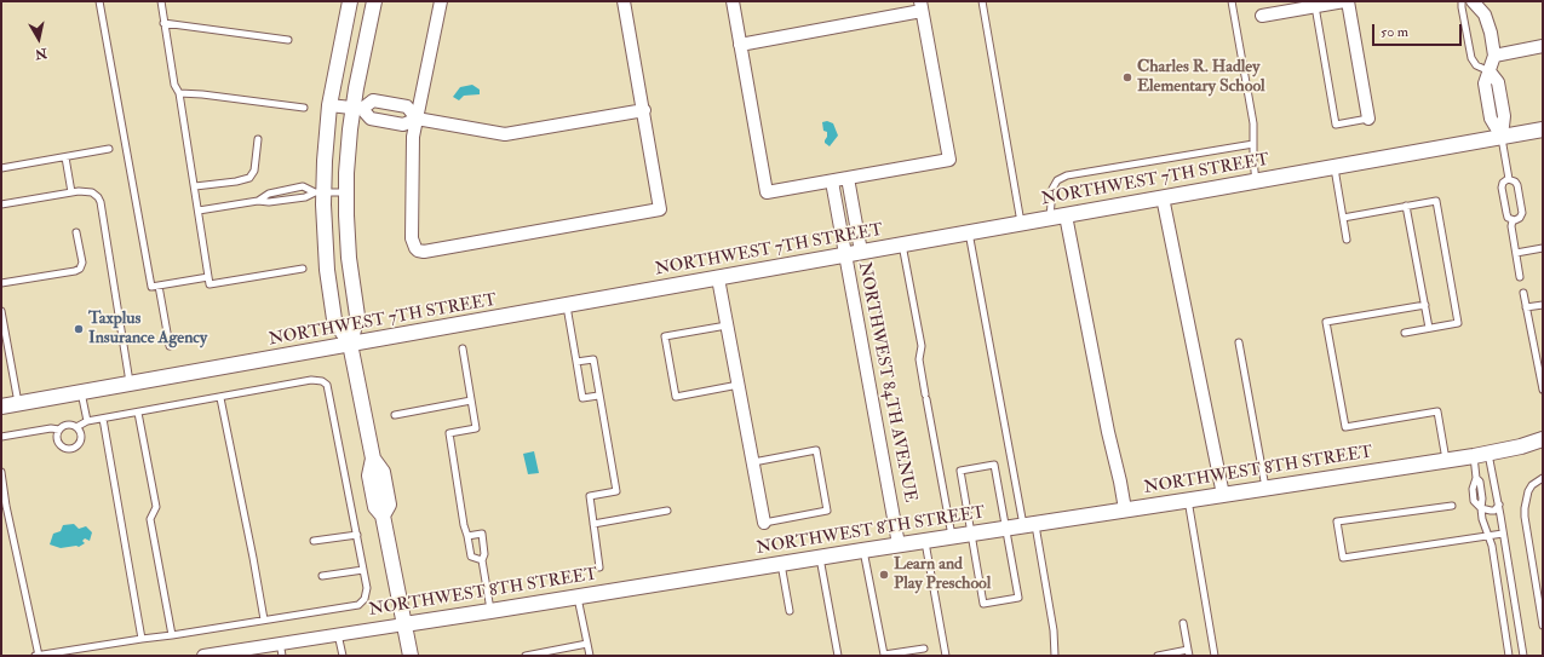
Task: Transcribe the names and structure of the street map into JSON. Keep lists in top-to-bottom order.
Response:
{
  "streets": {
    "street": ["NORTHWEST 7TH STREET", "NORTHWEST 84TH AVENUE", "NORTHWEST 8TH STREET"]
  },
  "crossings": [
    ["NORTHWEST 7TH STREET", "NORTHWEST 84TH AVENUE"],
    ["NORTHWEST 84TH AVENUE", "NORTHWEST 8TH STREET"]
  ],
  "places": ["Charles R. Hadley Elementary School", "Taxplus Insurance Agency", "Learn and Play Preschool"],
  "scale_bar": "50 m",
  "north": "bottom"
}
